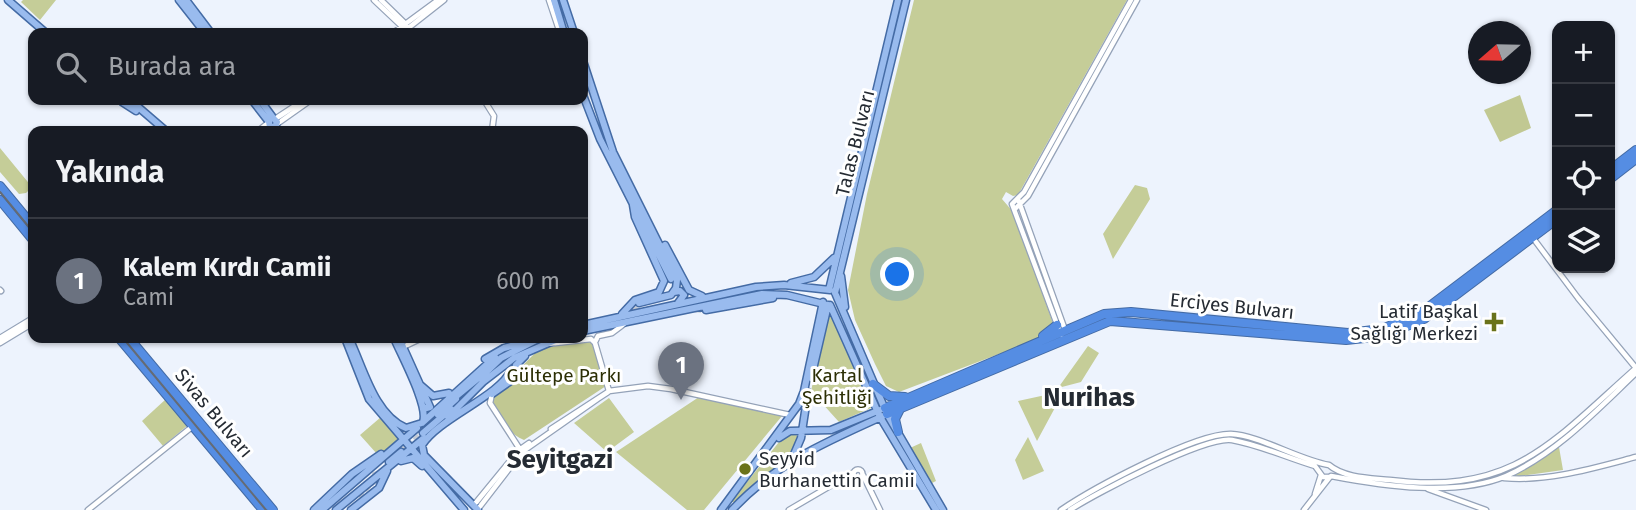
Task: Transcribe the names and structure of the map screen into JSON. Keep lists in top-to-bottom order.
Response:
{
  "streets": {
    "highway": ["Erciyes Bulvarı", "Sivas Bulvarı"],
    "main road": ["Talas Bulvarı"]
  },
  "districts": ["Nurihas", "Seyitgazi"],
  "parks": ["Gültepe Parkı", "Kartal Şehitliği"],
  "places": {
    "health": ["Latif Başkal Sağlığı Merkezi"],
    "other": ["Seyyid Burhanettin Camii"]
  },
  "north": "left",
  "page": {
    "map_buttons": ["+", "−"],
    "search": "Burada ara",
    "heading": "Yakında",
    "list": [
      {
        "mark": "1",
        "name": "Kalem Kırdı Camii",
        "note": "Cami",
        "value": "600 m"
      }
    ],
    "pins": "1"
  }
}
